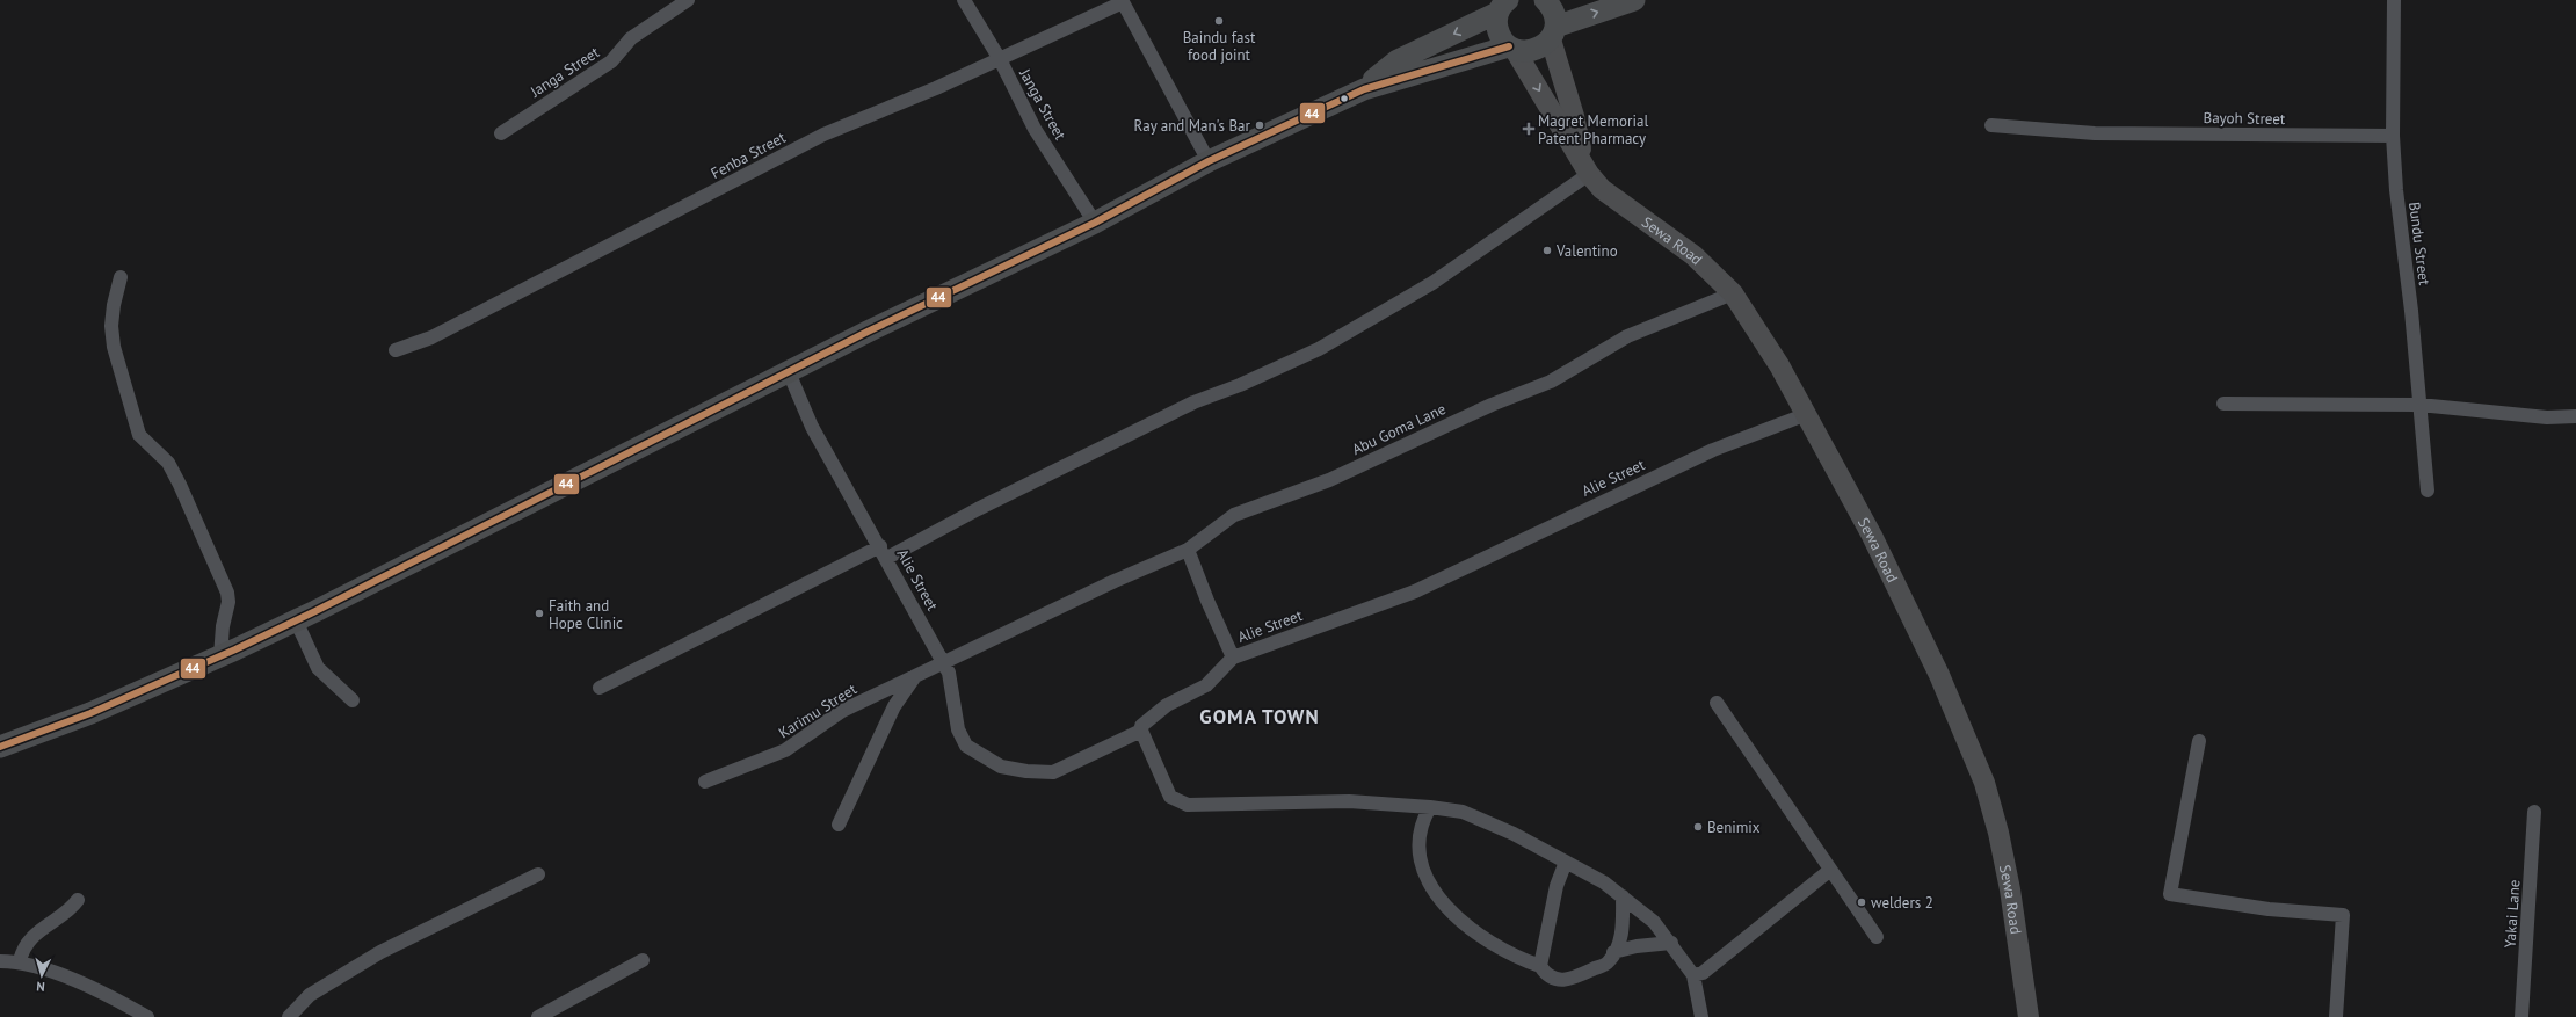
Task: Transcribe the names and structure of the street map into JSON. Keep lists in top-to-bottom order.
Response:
{
  "streets": {
    "main road": ["Sewa Road"],
    "street": [
      "Janga Street",
      "Bayoh Street",
      "Fenba Street",
      "Bundu Street",
      "Abu Goma Lane",
      "Alie Street",
      "Karimu Street",
      "Yakai Lane"
    ]
  },
  "crossings": [
    ["Janga Street", "Fenba Street"],
    ["Bayoh Street", "Bundu Street"],
    ["Sewa Road", "Abu Goma Lane"],
    ["Sewa Road", "Alie Street"],
    ["Abu Goma Lane", "Alie Street"],
    ["Abu Goma Lane", "Karimu Street"],
    ["Alie Street", "Karimu Street"]
  ],
  "districts": ["GOMA TOWN"],
  "places": {
    "other": [
      "Baindu fast food joint",
      "Ray and Man's Bar",
      "Valentino",
      "Faith and Hope Clinic",
      "Benimix",
      "welders 2"
    ],
    "health": ["Magret Memorial Patent Pharmacy"]
  },
  "lines": ["transit line 44"],
  "north": "bottom"
}
